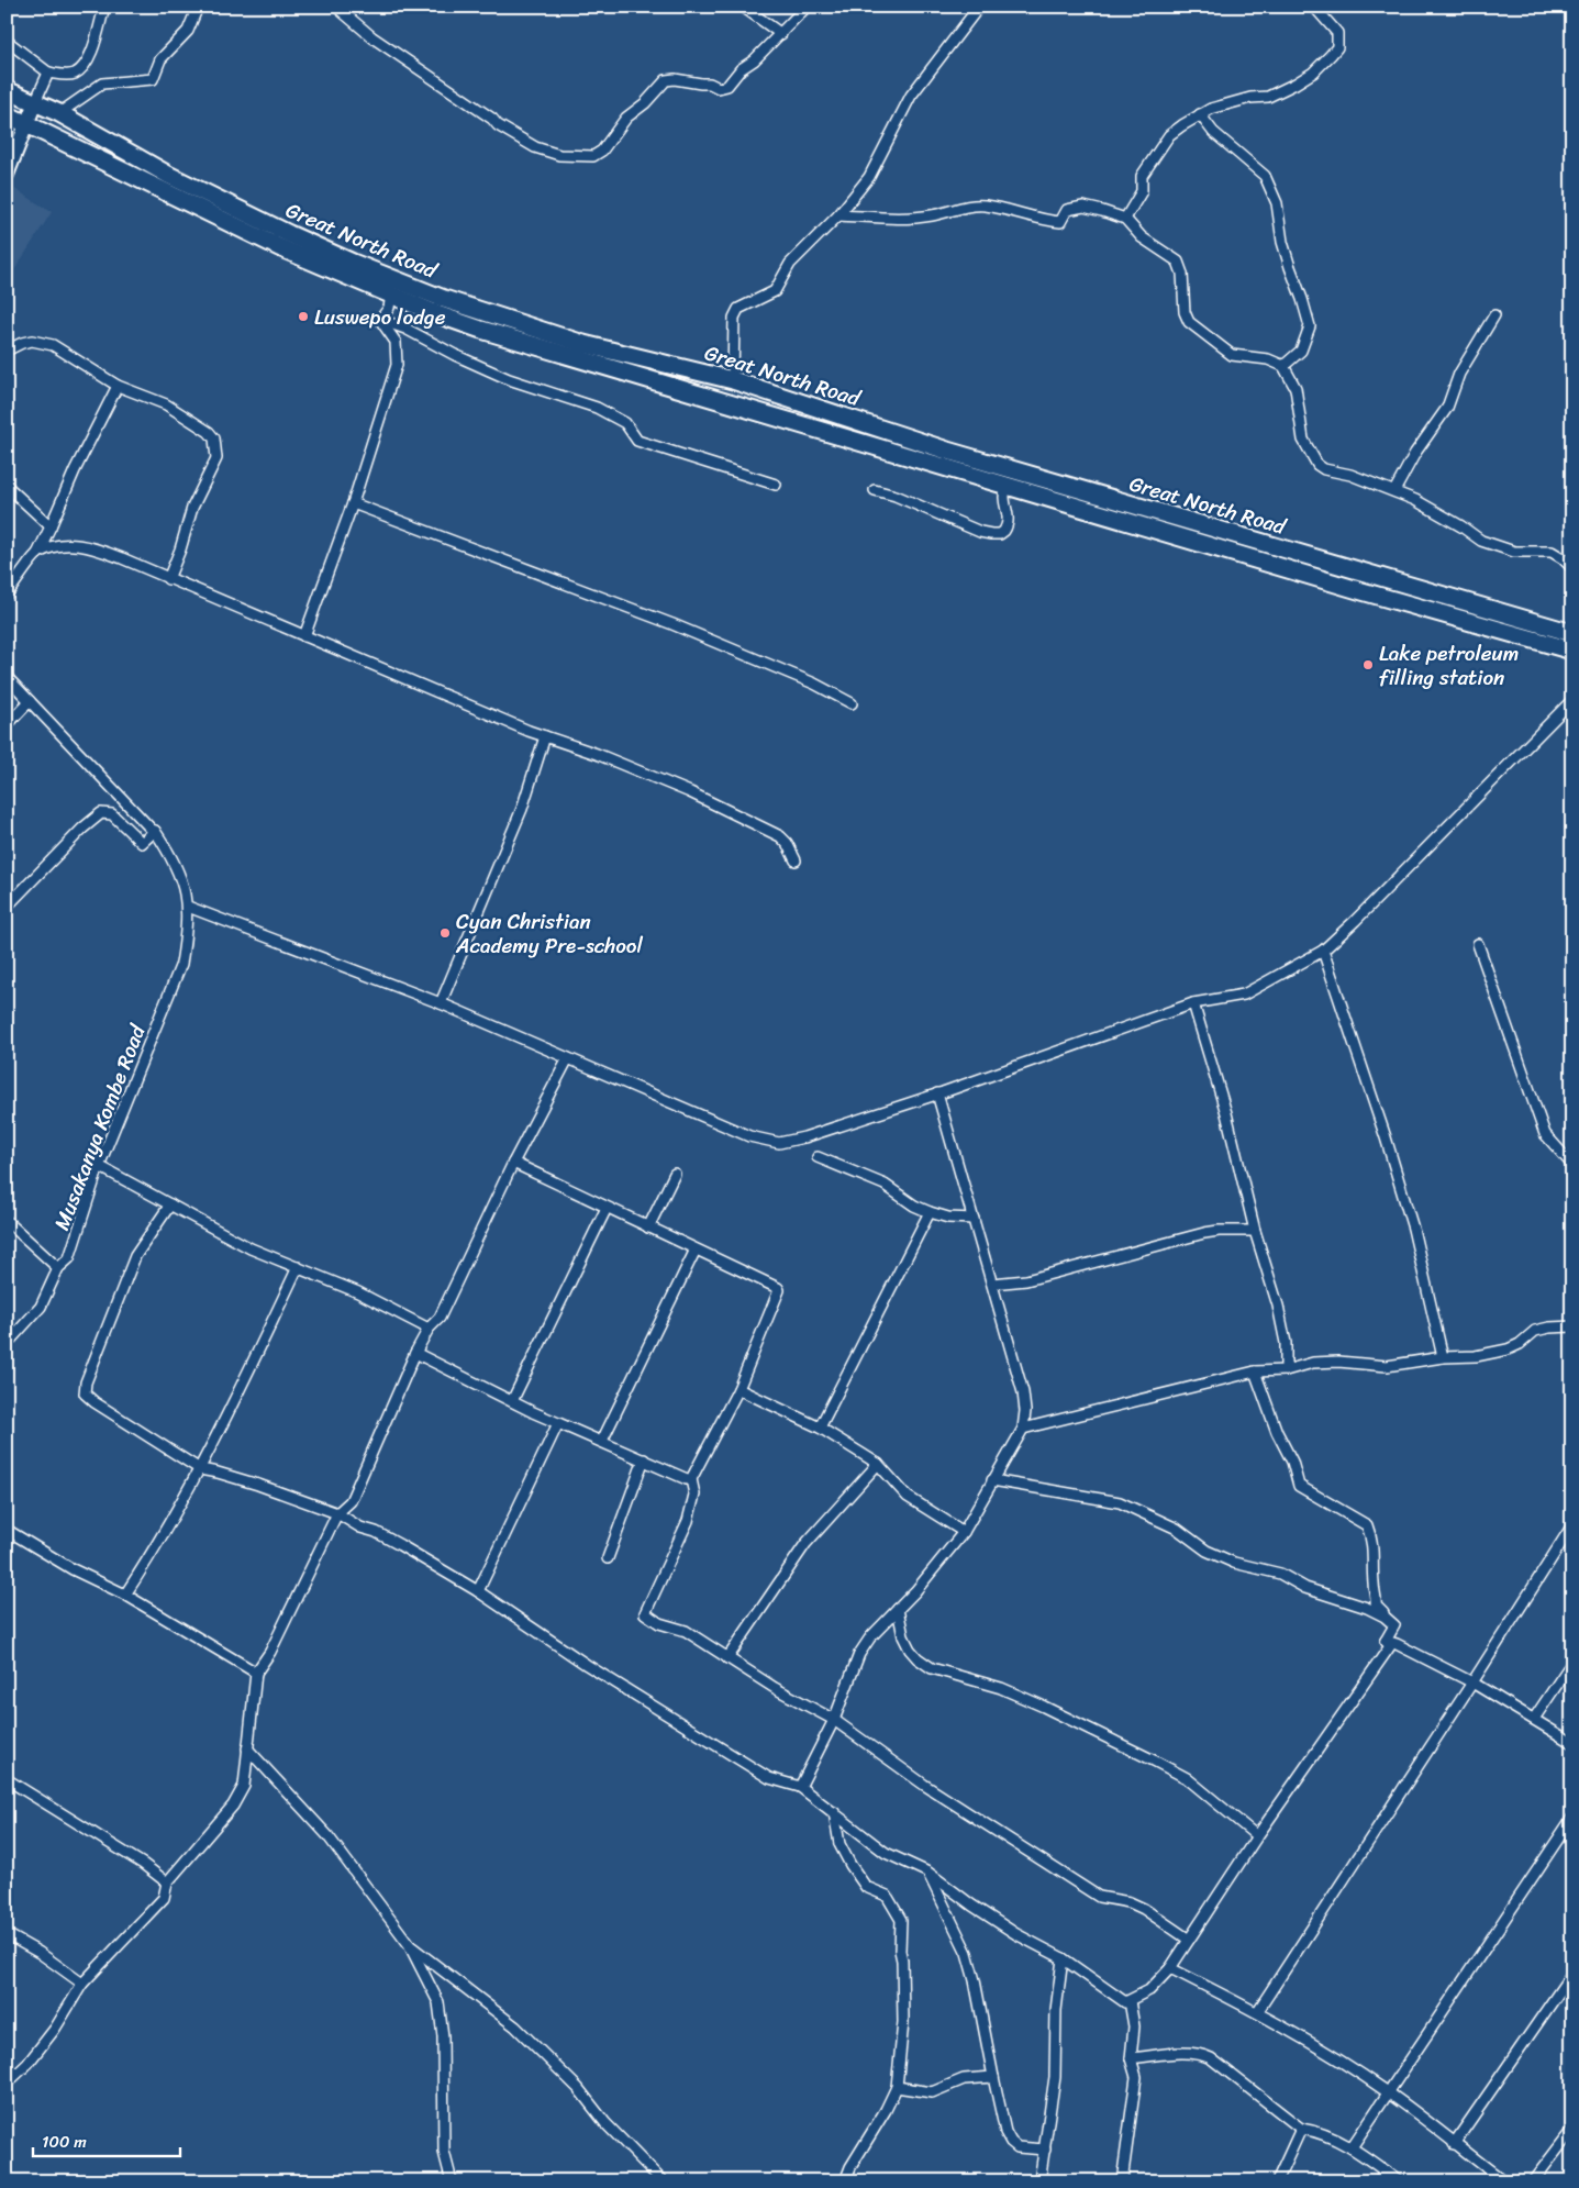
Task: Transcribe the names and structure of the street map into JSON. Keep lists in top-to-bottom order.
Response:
{
  "streets": {
    "highway": ["Great North Road"],
    "street": ["Musakanya Kombe Road"]
  },
  "places": ["Luswepo lodge", "Lake petroleum filling station", "Cyan Christian Academy Pre-school"],
  "scale_bar": "100 m"
}
